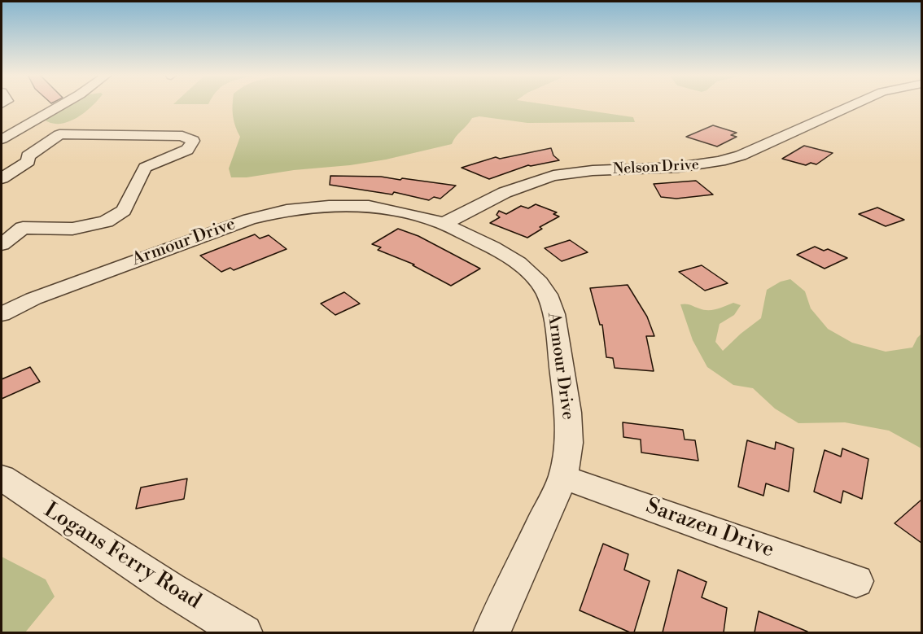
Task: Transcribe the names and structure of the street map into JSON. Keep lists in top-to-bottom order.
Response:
{
  "streets": {
    "street": [
      "Nelson Drive",
      "Armour Drive",
      "Sarazen Drive",
      "Logans Ferry Road"
    ]
  },
  "crossings": [
    ["Nelson Drive", "Armour Drive"],
    ["Armour Drive", "Sarazen Drive"]
  ]
}
